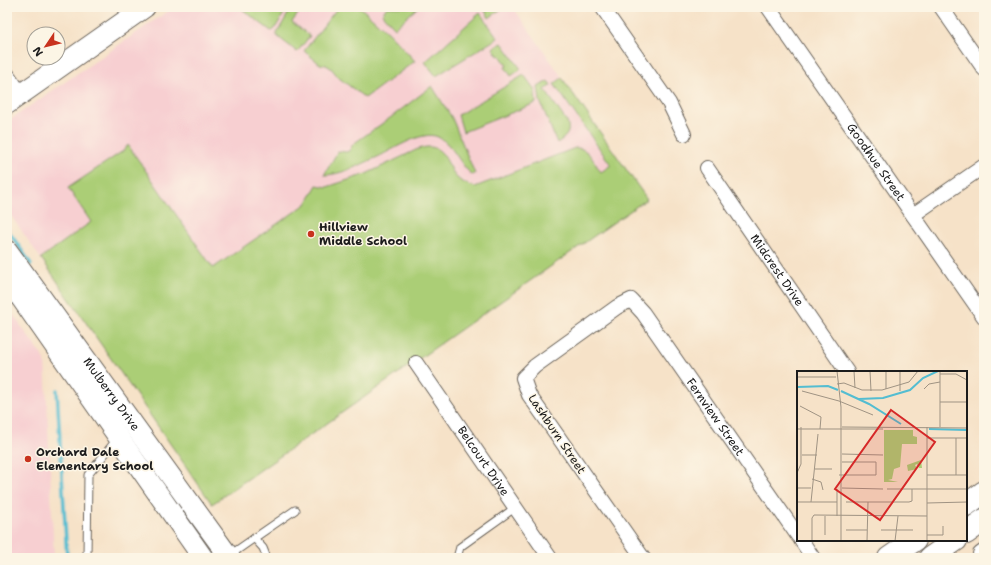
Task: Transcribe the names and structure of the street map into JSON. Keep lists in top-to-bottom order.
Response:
{
  "streets": {
    "street": [
      "Goodhue Street",
      "Midcrest Drive",
      "Mulberry Drive",
      "Fernview Street",
      "Lashburn Street",
      "Belcourt Drive"
    ]
  },
  "crossings": [
    ["Fernview Street", "Lashburn Street"]
  ],
  "places": ["Hillview Middle School", "Orchard Dale Elementary School"],
  "north": "bottom left"
}
